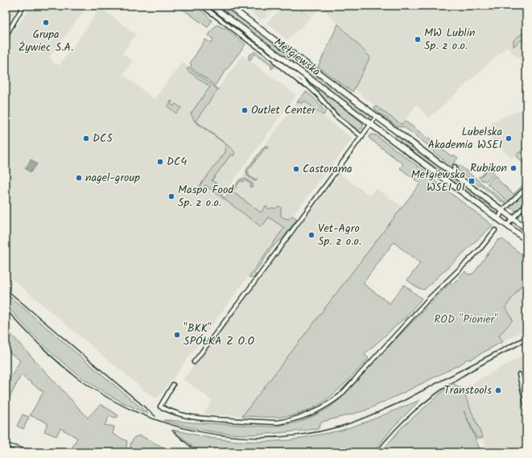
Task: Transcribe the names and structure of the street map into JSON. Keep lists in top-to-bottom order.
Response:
{
  "streets": {
    "main road": ["Mełgiewska"]
  },
  "parks": ["ROD \"Pionier\""],
  "places": {
    "other": [
      "Grupa Żywiec S.A.",
      "MW Lublin Sp. z o.o.",
      "Outlet Center",
      "DC5",
      "Lubelska Akademia WSEI",
      "DC4",
      "Rubikon",
      "Castorama",
      "nagel-group",
      "Maspo Food Sp. z o.o.",
      "Vet-Agro Sp. z o.o.",
      "\"BKK\" SPÓŁKA Z O.O",
      "Transtools"
    ],
    "transit": ["Mełgiewska WSEI 01"]
  }
}
